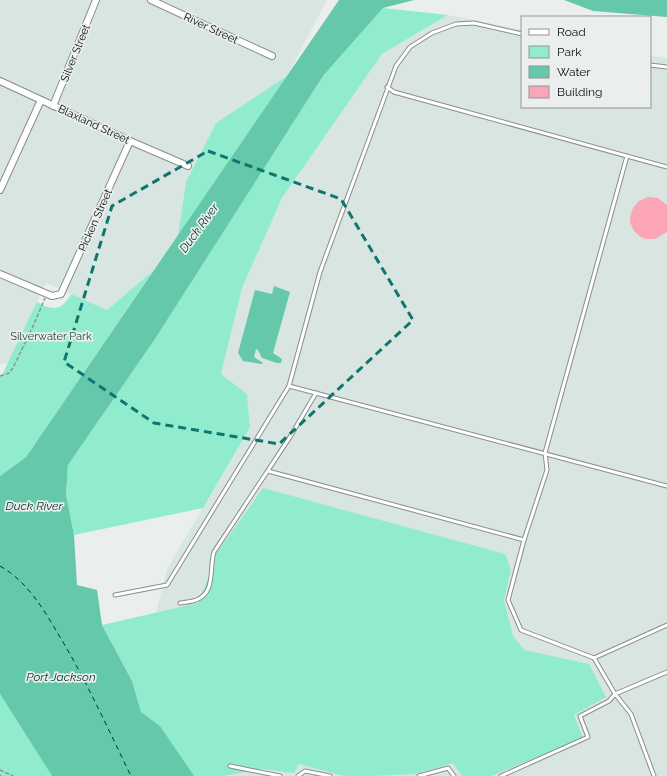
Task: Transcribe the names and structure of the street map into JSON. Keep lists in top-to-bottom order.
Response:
{
  "streets": {
    "street": [
      "River Street",
      "Silver Street",
      "Blaxland Street",
      "Picken Street"
    ]
  },
  "crossings": [
    ["Silver Street", "Blaxland Street"],
    ["Blaxland Street", "Picken Street"]
  ],
  "water": ["Duck River", "Port Jackson"],
  "parks": ["Silverwater Park"],
  "legend": [
    "Road",
    "Park",
    "Water",
    "Building"
  ]
}
